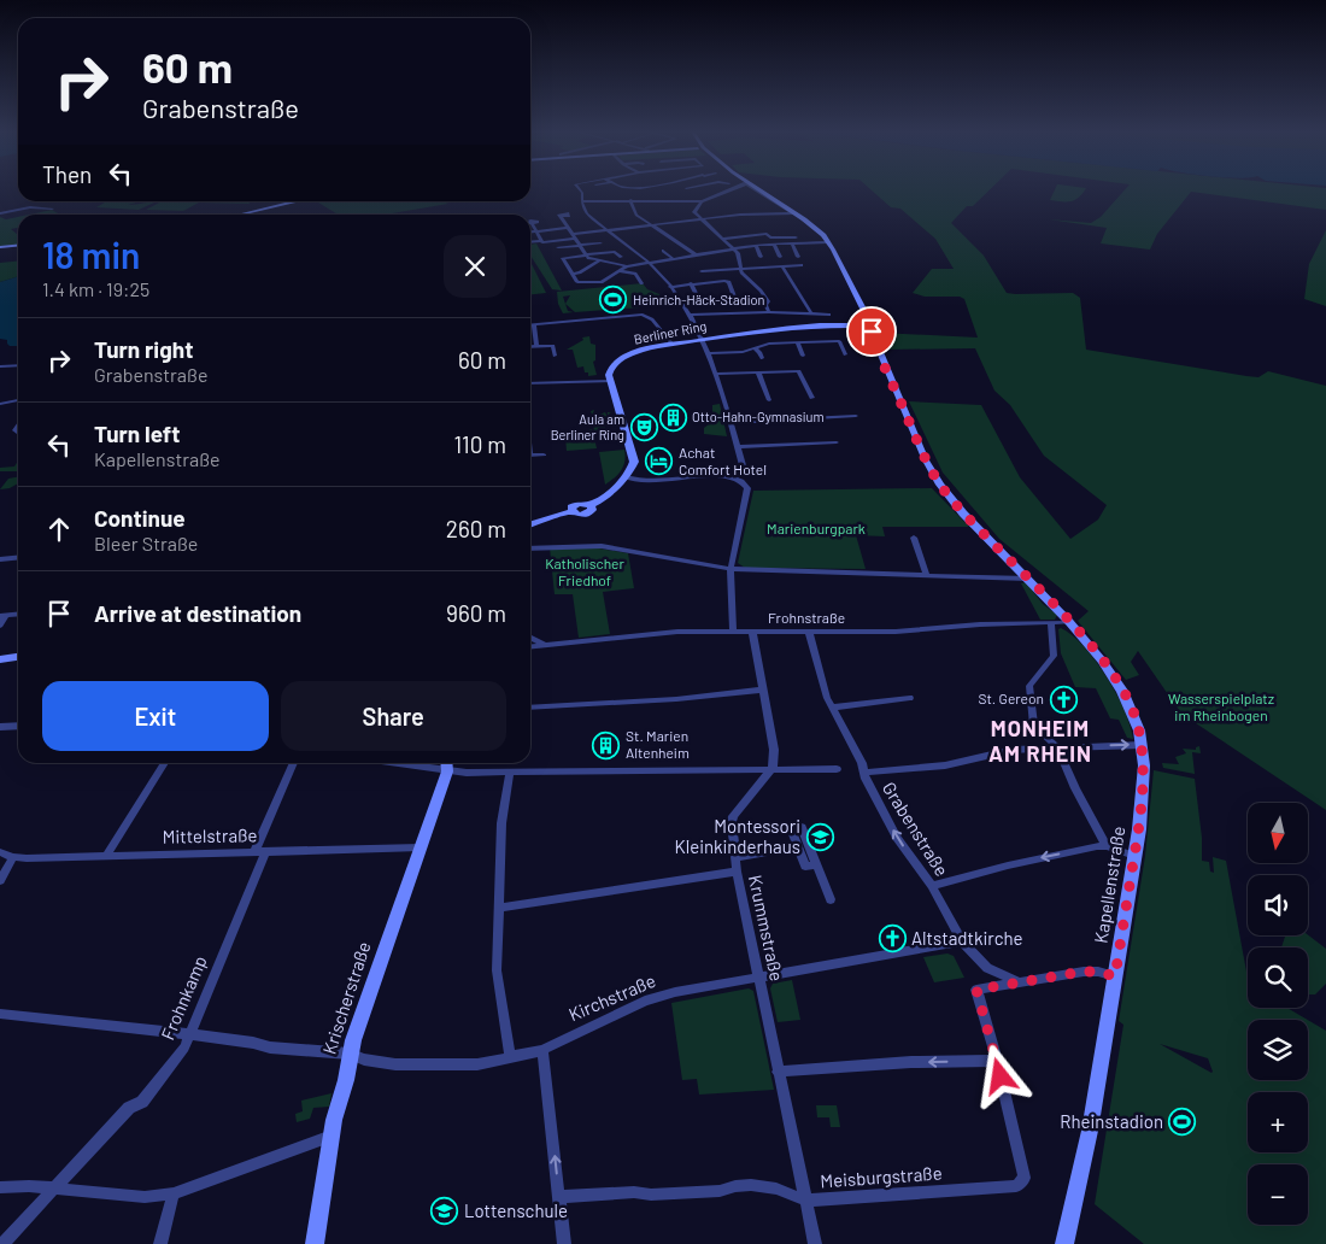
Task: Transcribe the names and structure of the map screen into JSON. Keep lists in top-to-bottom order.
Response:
{
  "streets": {
    "street": [
      "Berliner Ring",
      "Frohnstraße",
      "Grabenstraße",
      "Mittelstraße",
      "Kapellenstraße",
      "Krummstraße",
      "Frohnkamp",
      "Krischerstraße",
      "Kirchstraße",
      "Meisburgstraße"
    ]
  },
  "crossings": [
    ["Berliner Ring", "Kapellenstraße"],
    ["Frohnstraße", "Grabenstraße"],
    ["Frohnstraße", "Kapellenstraße"],
    ["Grabenstraße", "Kirchstraße"],
    ["Mittelstraße", "Frohnkamp"],
    ["Mittelstraße", "Krischerstraße"],
    ["Krummstraße", "Kirchstraße"],
    ["Krummstraße", "Meisburgstraße"],
    ["Frohnkamp", "Kirchstraße"],
    ["Krischerstraße", "Kirchstraße"]
  ],
  "districts": ["MONHEIM AM RHEIN"],
  "parks": ["Marienburgpark", "Katholischer Friedhof", "Wasserspielplatz im Rheinbogen"],
  "places": {
    "sports": ["Heinrich-Häck-Stadion", "Rheinstadion"],
    "building": ["Otto-Hahn-Gymnasium", "St. Marien Altenheim"],
    "theatre": ["Aula am Berliner Ring"],
    "hotel": ["Achat Comfort Hotel"],
    "church": ["St. Gereon", "Altstadtkirche"],
    "school or university": ["Montessori Kleinkinderhaus", "Lottenschule"]
  },
  "north": "bottom",
  "page": {
    "turn": ["60 m", "Grabenstraße"],
    "then": "Then",
    "heading": ["18 min", "1.4 km · 19:25"],
    "list": [
      {
        "name": "Turn right",
        "note": "Grabenstraße",
        "value": "60 m"
      },
      {
        "name": "Turn left",
        "note": "Kapellenstraße",
        "value": "110 m"
      },
      {
        "name": "Continue",
        "note": "Bleer Straße",
        "value": "260 m"
      },
      {
        "name": "Arrive at destination",
        "value": "960 m"
      }
    ],
    "buttons": ["Exit", "Share"],
    "map_buttons": ["+", "−"]
  }
}
